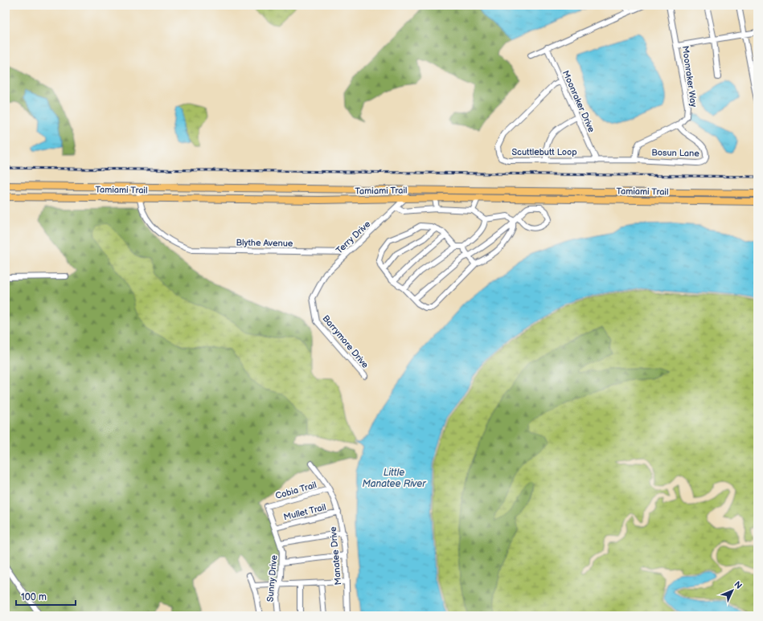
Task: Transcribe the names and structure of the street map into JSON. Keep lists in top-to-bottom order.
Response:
{
  "streets": {
    "main road": ["Tamiami Trail"],
    "street": [
      "Moonraker Way",
      "Moonraker Drive",
      "Scuttlebutt Loop",
      "Bosun Lane",
      "Terry Drive",
      "Blythe Avenue",
      "Barrymore Drive",
      "Cobia Trail",
      "Mullet Trail",
      "Manatee Drive",
      "Sunny Drive"
    ]
  },
  "crossings": [
    ["Moonraker Way", "Scuttlebutt Loop"],
    ["Moonraker Way", "Bosun Lane"],
    ["Moonraker Drive", "Scuttlebutt Loop"],
    ["Scuttlebutt Loop", "Bosun Lane"],
    ["Tamiami Trail", "Terry Drive"],
    ["Tamiami Trail", "Blythe Avenue"],
    ["Terry Drive", "Blythe Avenue"],
    ["Terry Drive", "Barrymore Drive"],
    ["Cobia Trail", "Manatee Drive"],
    ["Cobia Trail", "Sunny Drive"],
    ["Mullet Trail", "Manatee Drive"],
    ["Mullet Trail", "Sunny Drive"]
  ],
  "water": ["Little Manatee River"],
  "scale_bar": "100 m",
  "north": "top right"
}
